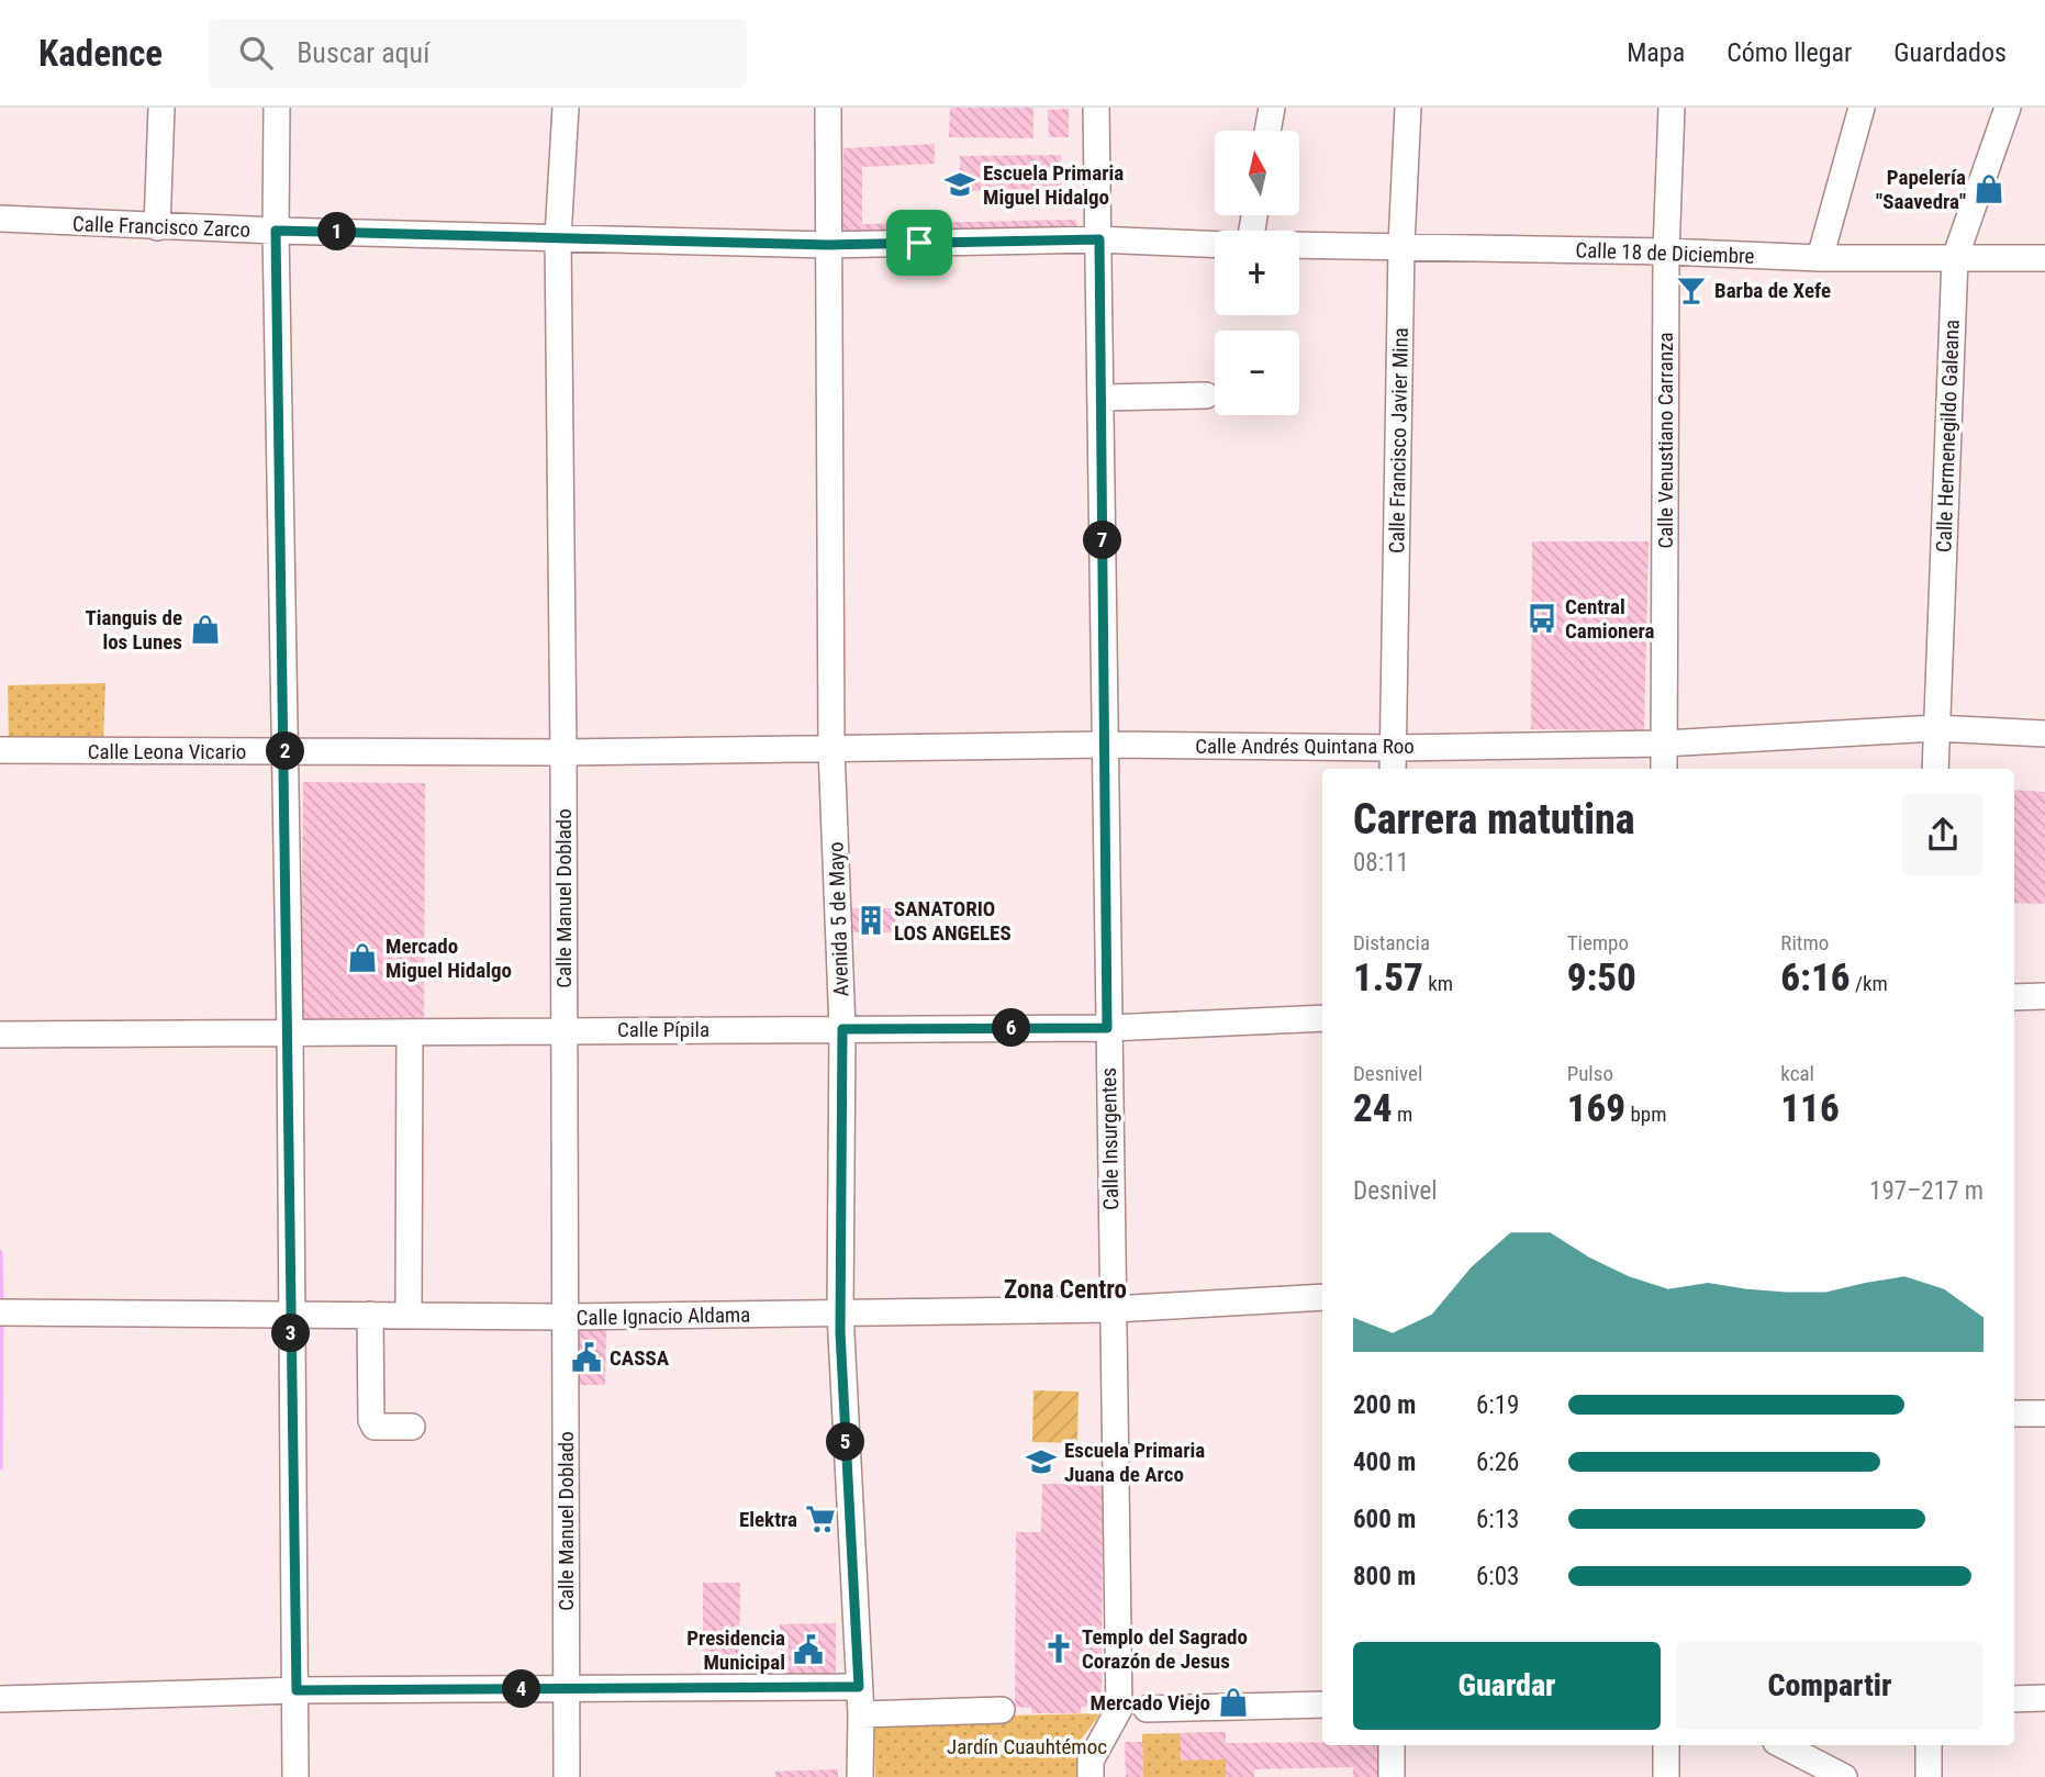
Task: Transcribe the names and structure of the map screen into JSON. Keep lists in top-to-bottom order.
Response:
{
  "streets": {
    "street": [
      "Calle Francisco Zarco",
      "Calle 18 de Diciembre",
      "Calle Hermenegildo Galeana",
      "Calle Francisco Javier Mina",
      "Calle Venustiano Carranza",
      "Calle Andrés Quintana Roo",
      "Calle Leona Vicario",
      "Calle Manuel Doblado",
      "Avenida 5 de Mayo",
      "Calle Pípila",
      "Calle Insurgentes",
      "Calle Ignacio Aldama"
    ]
  },
  "crossings": [
    ["Calle Francisco Zarco", "Calle Manuel Doblado"],
    ["Calle Francisco Zarco", "Avenida 5 de Mayo"],
    ["Calle 18 de Diciembre", "Calle Hermenegildo Galeana"],
    ["Calle 18 de Diciembre", "Calle Francisco Javier Mina"],
    ["Calle 18 de Diciembre", "Calle Venustiano Carranza"],
    ["Calle Hermenegildo Galeana", "Calle Andrés Quintana Roo"],
    ["Calle Francisco Javier Mina", "Calle Andrés Quintana Roo"],
    ["Calle Venustiano Carranza", "Calle Andrés Quintana Roo"],
    ["Calle Andrés Quintana Roo", "Calle Leona Vicario"],
    ["Calle Andrés Quintana Roo", "Calle Manuel Doblado"],
    ["Calle Andrés Quintana Roo", "Avenida 5 de Mayo"],
    ["Calle Andrés Quintana Roo", "Calle Insurgentes"],
    ["Calle Leona Vicario", "Calle Manuel Doblado"],
    ["Calle Manuel Doblado", "Calle Pípila"],
    ["Calle Manuel Doblado", "Calle Ignacio Aldama"],
    ["Avenida 5 de Mayo", "Calle Pípila"],
    ["Avenida 5 de Mayo", "Calle Ignacio Aldama"],
    ["Calle Pípila", "Calle Insurgentes"],
    ["Calle Insurgentes", "Calle Ignacio Aldama"]
  ],
  "districts": ["Zona Centro"],
  "parks": ["Jardín Cuauhtémoc"],
  "places": {
    "school or university": ["Escuela Primaria Miguel Hidalgo", "Escuela Primaria Juana de Arco"],
    "shop": [
      "Papelería \"Saavedra\"",
      "Tianguis de los Lunes",
      "Mercado Miguel Hidalgo",
      "Mercado Viejo"
    ],
    "bar": ["Barba de Xefe"],
    "bus stop": ["Central Camionera"],
    "building": ["SANATORIO LOS ANGELES"],
    "public building": ["CASSA", "Presidencia Municipal"],
    "supermarket": ["Elektra"],
    "church": ["Templo del Sagrado Corazón de Jesus"]
  },
  "north": "top",
  "page": {
    "header": "Kadence",
    "search": "Buscar aquí",
    "nav": ["Mapa", "Cómo llegar", "Guardados"],
    "map_buttons": ["+", "−"],
    "pins": [
      "1",
      "7",
      "2",
      "6",
      "3",
      "5",
      "4"
    ],
    "heading": ["Carrera matutina", "08:11"],
    "stats": [
      ["Distancia", "1.57 km"],
      ["Tiempo", "9:50"],
      ["Ritmo", "6:16 /km"],
      ["Desnivel", "24 m"],
      ["Pulso", "169 bpm"],
      ["kcal", "116"]
    ],
    "chart": ["Desnivel", "197–217 m"],
    "list": [
      {
        "name": "200 m",
        "note": "6:19"
      },
      {
        "name": "400 m",
        "note": "6:26"
      },
      {
        "name": "600 m",
        "note": "6:13"
      },
      {
        "name": "800 m",
        "note": "6:03"
      }
    ],
    "buttons": ["Guardar", "Compartir"]
  }
}
